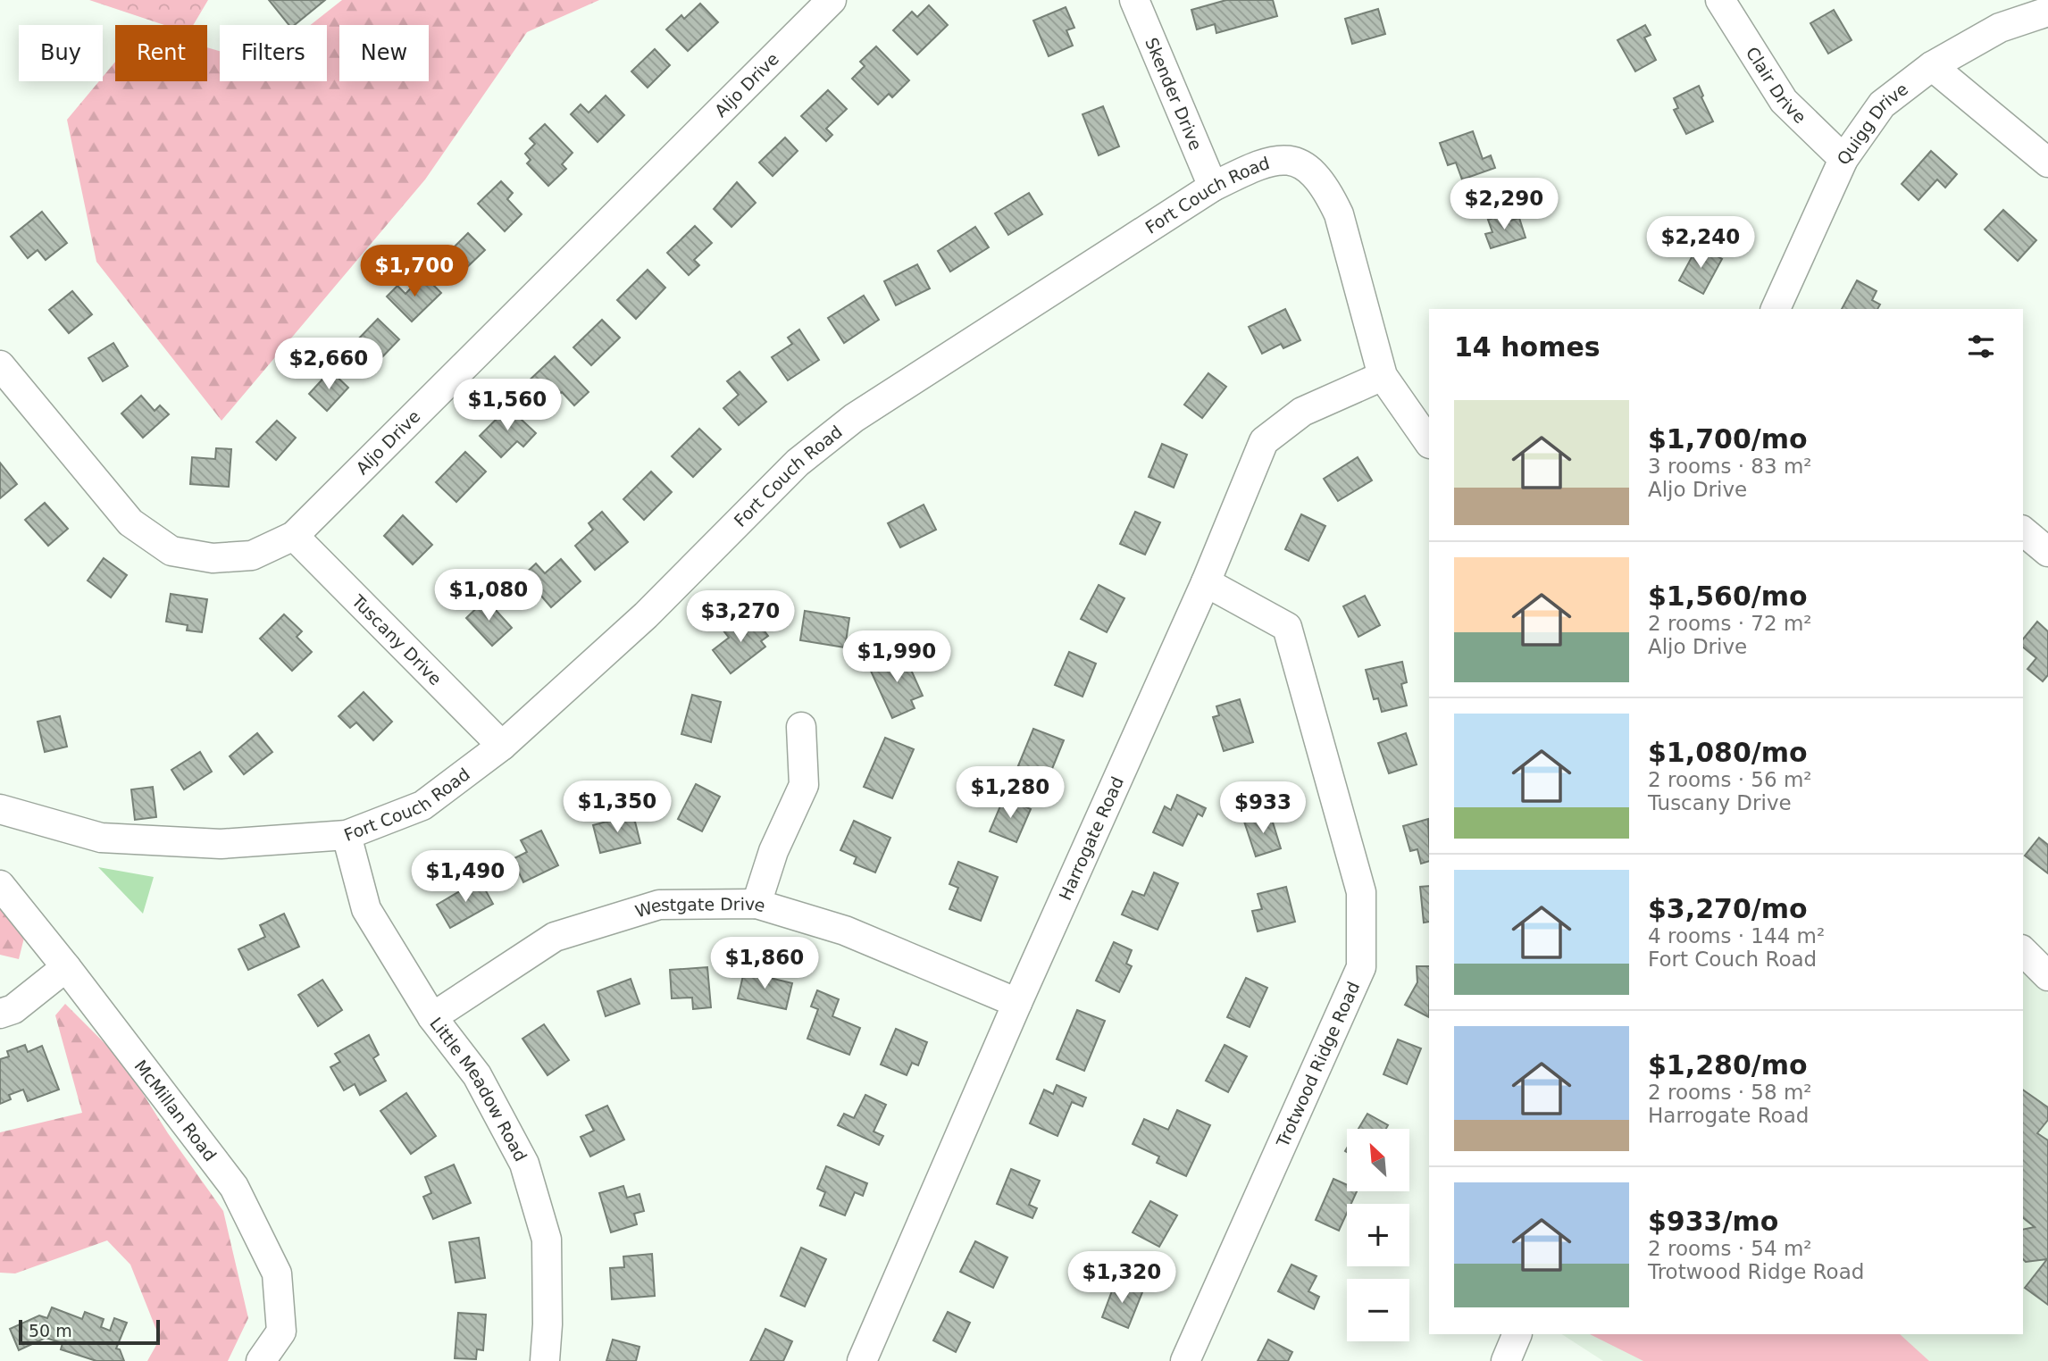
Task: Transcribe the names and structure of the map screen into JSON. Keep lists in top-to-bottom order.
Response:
{
  "streets": {
    "street": [
      "Clair Drive",
      "Aljo Drive",
      "Skender Drive",
      "Quigg Drive",
      "Fort Couch Road",
      "Tuscany Drive",
      "Harrogate Road",
      "Westgate Drive",
      "Trotwood Ridge Road",
      "Little Meadow Road",
      "McMillan Road"
    ]
  },
  "crossings": [
    ["Clair Drive", "Quigg Drive"],
    ["Aljo Drive", "Tuscany Drive"],
    ["Skender Drive", "Fort Couch Road"],
    ["Fort Couch Road", "Tuscany Drive"],
    ["Fort Couch Road", "Harrogate Road"],
    ["Fort Couch Road", "Little Meadow Road"],
    ["Harrogate Road", "Westgate Drive"],
    ["Harrogate Road", "Trotwood Ridge Road"],
    ["Westgate Drive", "Little Meadow Road"]
  ],
  "scale_bar": "50 m",
  "north": "top left",
  "page": {
    "chip": [
      "Buy",
      "Rent",
      "Filters",
      "New"
    ],
    "price": [
      "$2,290",
      "$2,240",
      "$1,700",
      "$2,660",
      "$1,560",
      "$1,080",
      "$3,270",
      "$1,990",
      "$1,280",
      "$1,350",
      "$933",
      "$1,490",
      "$1,860",
      "$1,320"
    ],
    "heading": "14 homes",
    "list": [
      {
        "name": "$1,700/mo",
        "note": "3 rooms · 83 m² · Aljo Drive"
      },
      {
        "name": "$1,560/mo",
        "note": "2 rooms · 72 m² · Aljo Drive"
      },
      {
        "name": "$1,080/mo",
        "note": "2 rooms · 56 m² · Tuscany Drive"
      },
      {
        "name": "$3,270/mo",
        "note": "4 rooms · 144 m² · Fort Couch Road"
      },
      {
        "name": "$1,280/mo",
        "note": "2 rooms · 58 m² · Harrogate Road"
      },
      {
        "name": "$933/mo",
        "note": "2 rooms · 54 m² · Trotwood Ridge Road"
      }
    ],
    "map_buttons": ["+", "−"],
    "scale": "50 m"
  }
}
